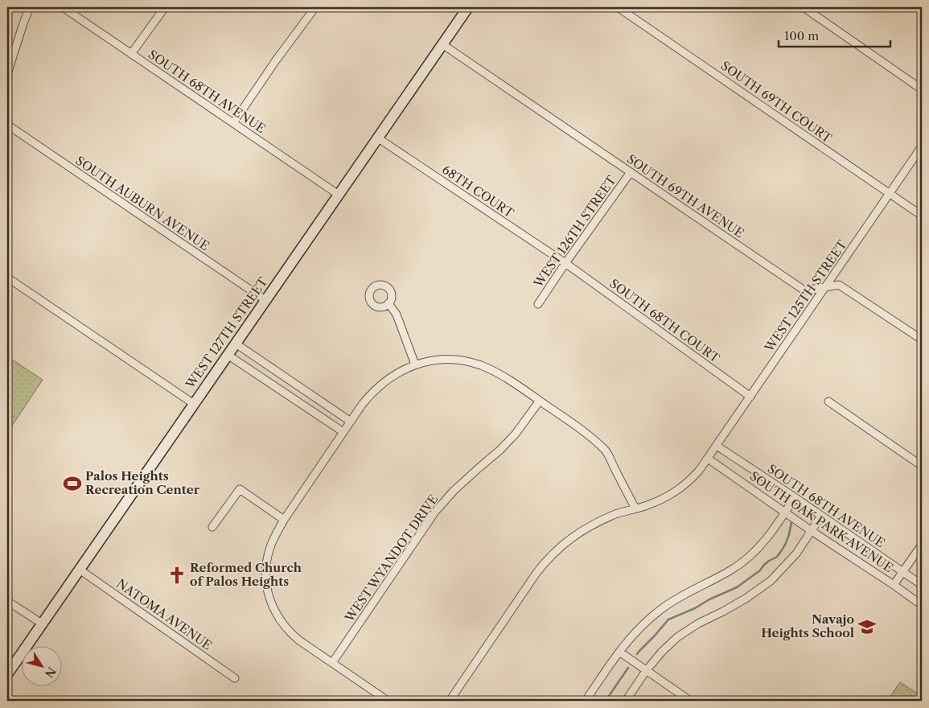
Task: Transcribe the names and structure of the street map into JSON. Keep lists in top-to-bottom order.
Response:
{
  "streets": {
    "main road": ["WEST 127TH STREET"],
    "street": [
      "SOUTH 68TH AVENUE",
      "SOUTH 69TH COURT",
      "68TH COURT",
      "SOUTH 69TH AVENUE",
      "SOUTH AUBURN AVENUE",
      "WEST 126TH STREET",
      "WEST 125TH STREET",
      "SOUTH 68TH COURT",
      "SOUTH OAK PARK AVENUE",
      "WEST WYANDOT DRIVE",
      "NATOMA AVENUE"
    ]
  },
  "crossings": [
    ["SOUTH 68TH AVENUE", "WEST 125TH STREET"],
    ["SOUTH 68TH AVENUE", "WEST 127TH STREET"],
    ["SOUTH 69TH COURT", "WEST 125TH STREET"],
    ["68TH COURT", "WEST 126TH STREET"],
    ["68TH COURT", "SOUTH 68TH COURT"],
    ["68TH COURT", "WEST 127TH STREET"],
    ["SOUTH 69TH AVENUE", "WEST 126TH STREET"],
    ["SOUTH 69TH AVENUE", "WEST 125TH STREET"],
    ["SOUTH 69TH AVENUE", "WEST 127TH STREET"],
    ["SOUTH AUBURN AVENUE", "WEST 127TH STREET"],
    ["WEST 126TH STREET", "SOUTH 68TH COURT"],
    ["WEST 125TH STREET", "SOUTH 68TH COURT"],
    ["WEST 125TH STREET", "SOUTH OAK PARK AVENUE"],
    ["WEST 127TH STREET", "NATOMA AVENUE"]
  ],
  "places": {
    "sports": ["Palos Heights Recreation Center"],
    "church": ["Reformed Church of Palos Heights"],
    "school or university": ["Navajo Heights School"]
  },
  "scale_bar": "100 m",
  "north": "bottom right"
}
